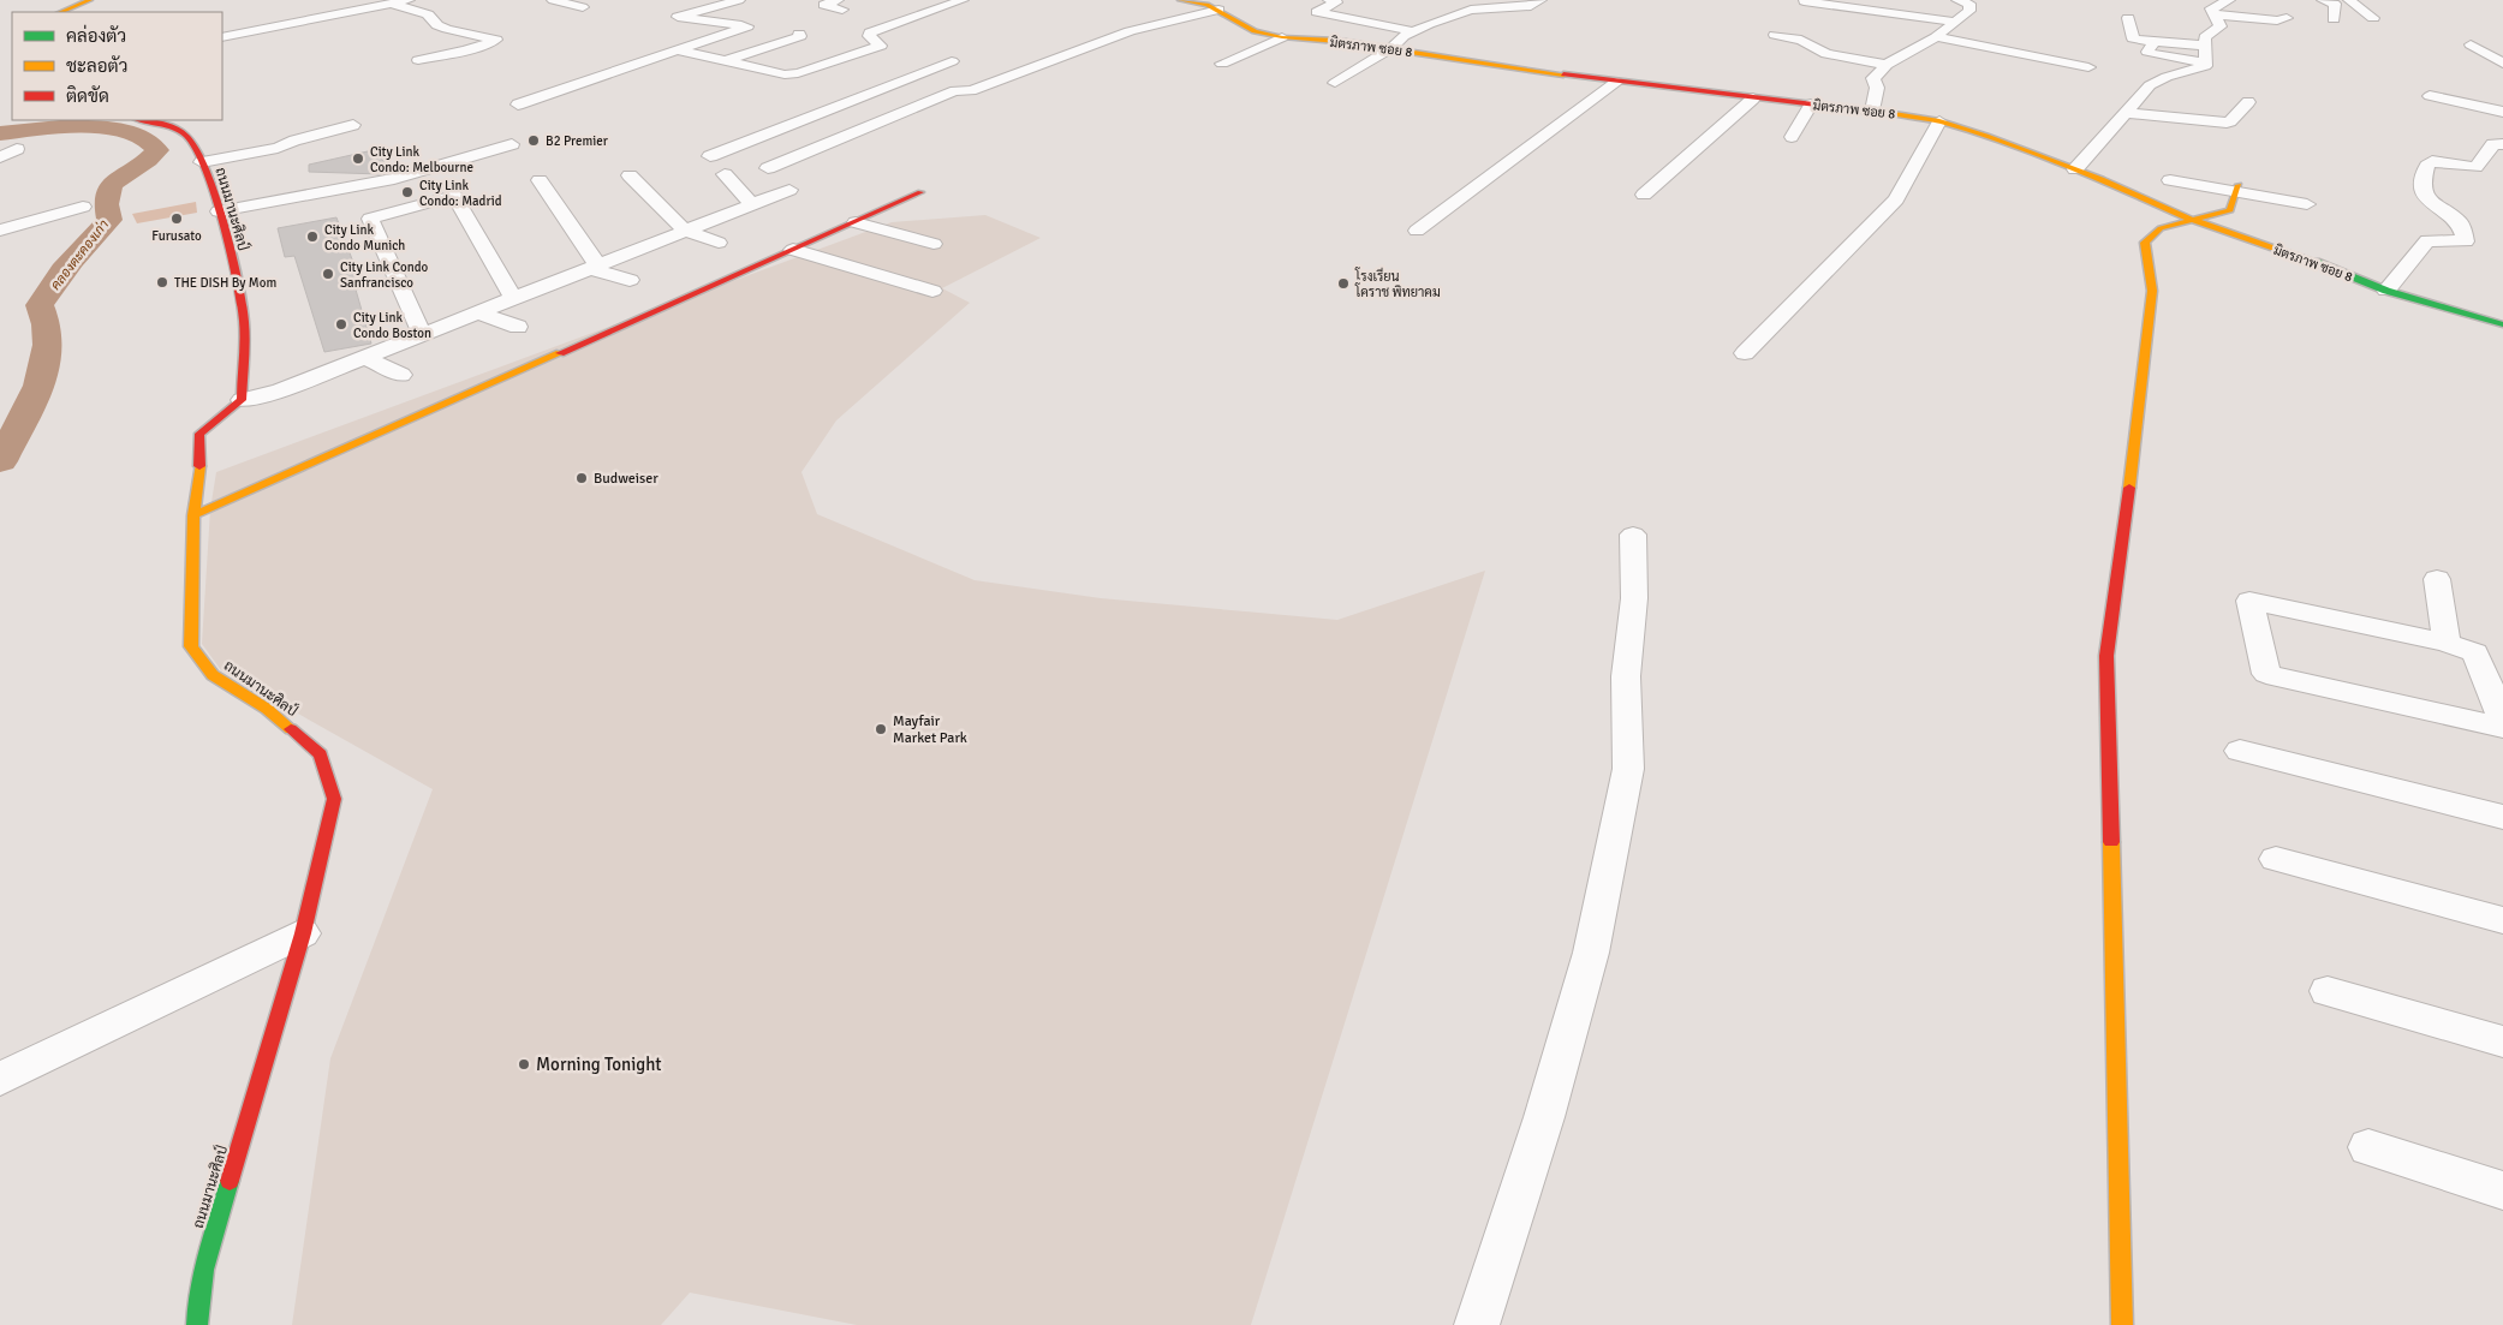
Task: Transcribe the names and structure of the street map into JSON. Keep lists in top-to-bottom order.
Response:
{
  "streets": {
    "street": ["มิตรภาพ ซอย 8", "ถนนมานะศิลป์"]
  },
  "water": ["คลองตะคองเก่า"],
  "places": [
    "B2 Premier",
    "City Link Condo: Melbourne",
    "City Link Condo: Madrid",
    "Furusato",
    "City Link Condo Munich",
    "City Link Condo Sanfrancisco",
    "THE DISH By Mom",
    "โรงเรียน โคราช พิทยาคม",
    "City Link Condo Boston",
    "Budweiser",
    "Mayfair Market Park",
    "Morning Tonight"
  ],
  "legend": ["คล่องตัว", "ชะลอตัว", "ติดขัด"]
}
